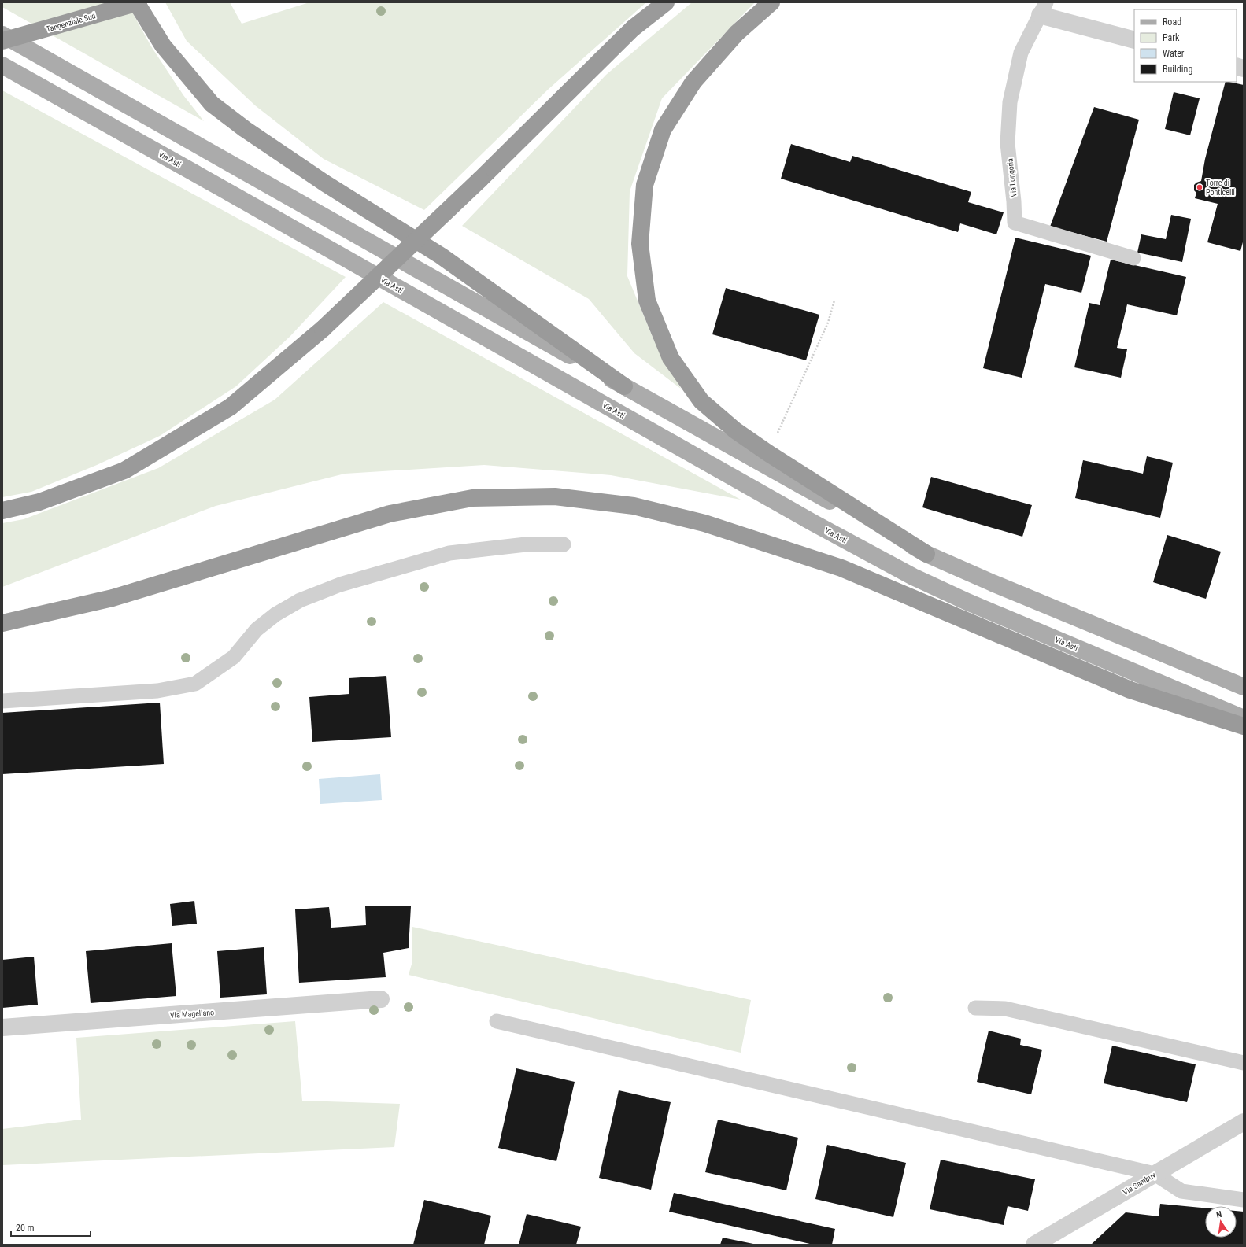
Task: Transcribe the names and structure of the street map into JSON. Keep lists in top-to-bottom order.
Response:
{
  "streets": {
    "highway": ["Tangenziale Sud"],
    "main road": ["Via Asti"],
    "street": ["Via Longoria", "Via Magellano", "Via Sambuy"]
  },
  "places": ["Torre di Ponticelli"],
  "legend": [
    "Road",
    "Park",
    "Water",
    "Building"
  ],
  "scale_bar": "20 m",
  "north": "top"
}
